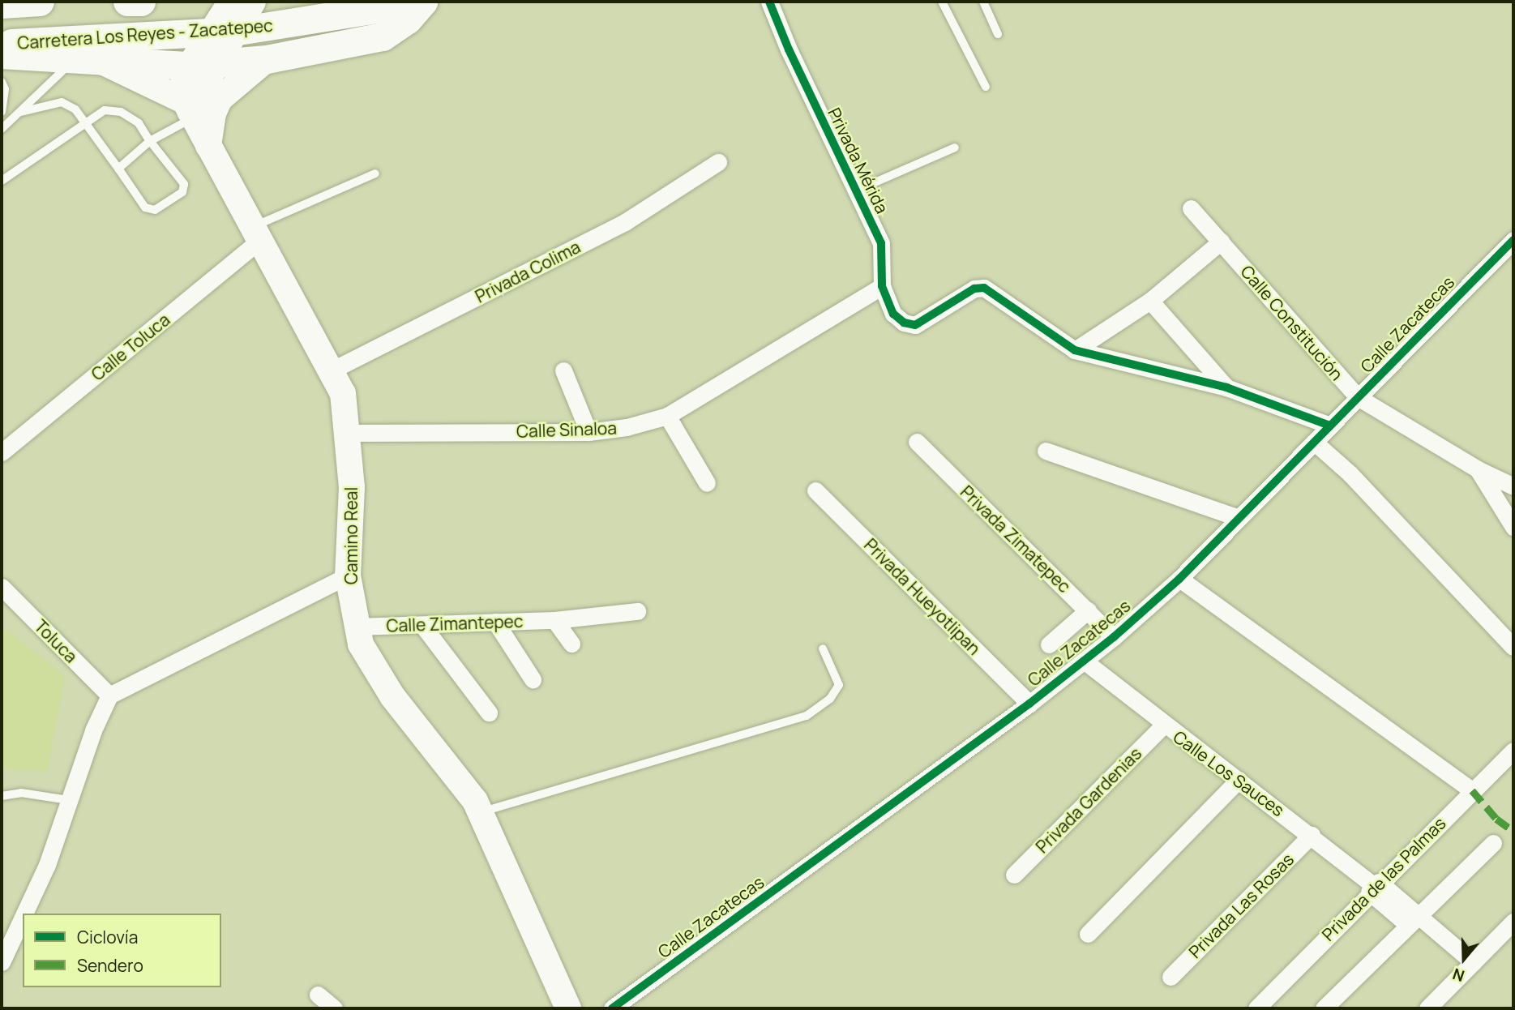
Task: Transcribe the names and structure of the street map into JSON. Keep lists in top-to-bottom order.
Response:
{
  "streets": {
    "main road": ["Carretera Los Reyes - Zacatepec", "Camino Real"],
    "street": [
      "Privada Mérida",
      "Privada Colima",
      "Calle Constitución",
      "Calle Zacatecas",
      "Calle Toluca",
      "Calle Sinaloa",
      "Privada Zimatepec",
      "Privada Hueyotlipan",
      "Calle Zimantepec",
      "Toluca",
      "Calle Los Sauces",
      "Privada Gardenias",
      "Privada de las Palmas",
      "Privada Las Rosas"
    ]
  },
  "crossings": [
    ["Privada Mérida", "Calle Sinaloa"],
    ["Privada Colima", "Camino Real"],
    ["Calle Constitución", "Calle Zacatecas"],
    ["Calle Zacatecas", "Privada Zimatepec"],
    ["Calle Zacatecas", "Privada Hueyotlipan"],
    ["Calle Zacatecas", "Calle Los Sauces"],
    ["Calle Toluca", "Camino Real"],
    ["Calle Sinaloa", "Camino Real"],
    ["Camino Real", "Calle Zimantepec"],
    ["Calle Los Sauces", "Privada Gardenias"],
    ["Calle Los Sauces", "Privada de las Palmas"],
    ["Calle Los Sauces", "Privada Las Rosas"]
  ],
  "legend": ["Ciclovía", "Sendero"],
  "north": "bottom"
}
